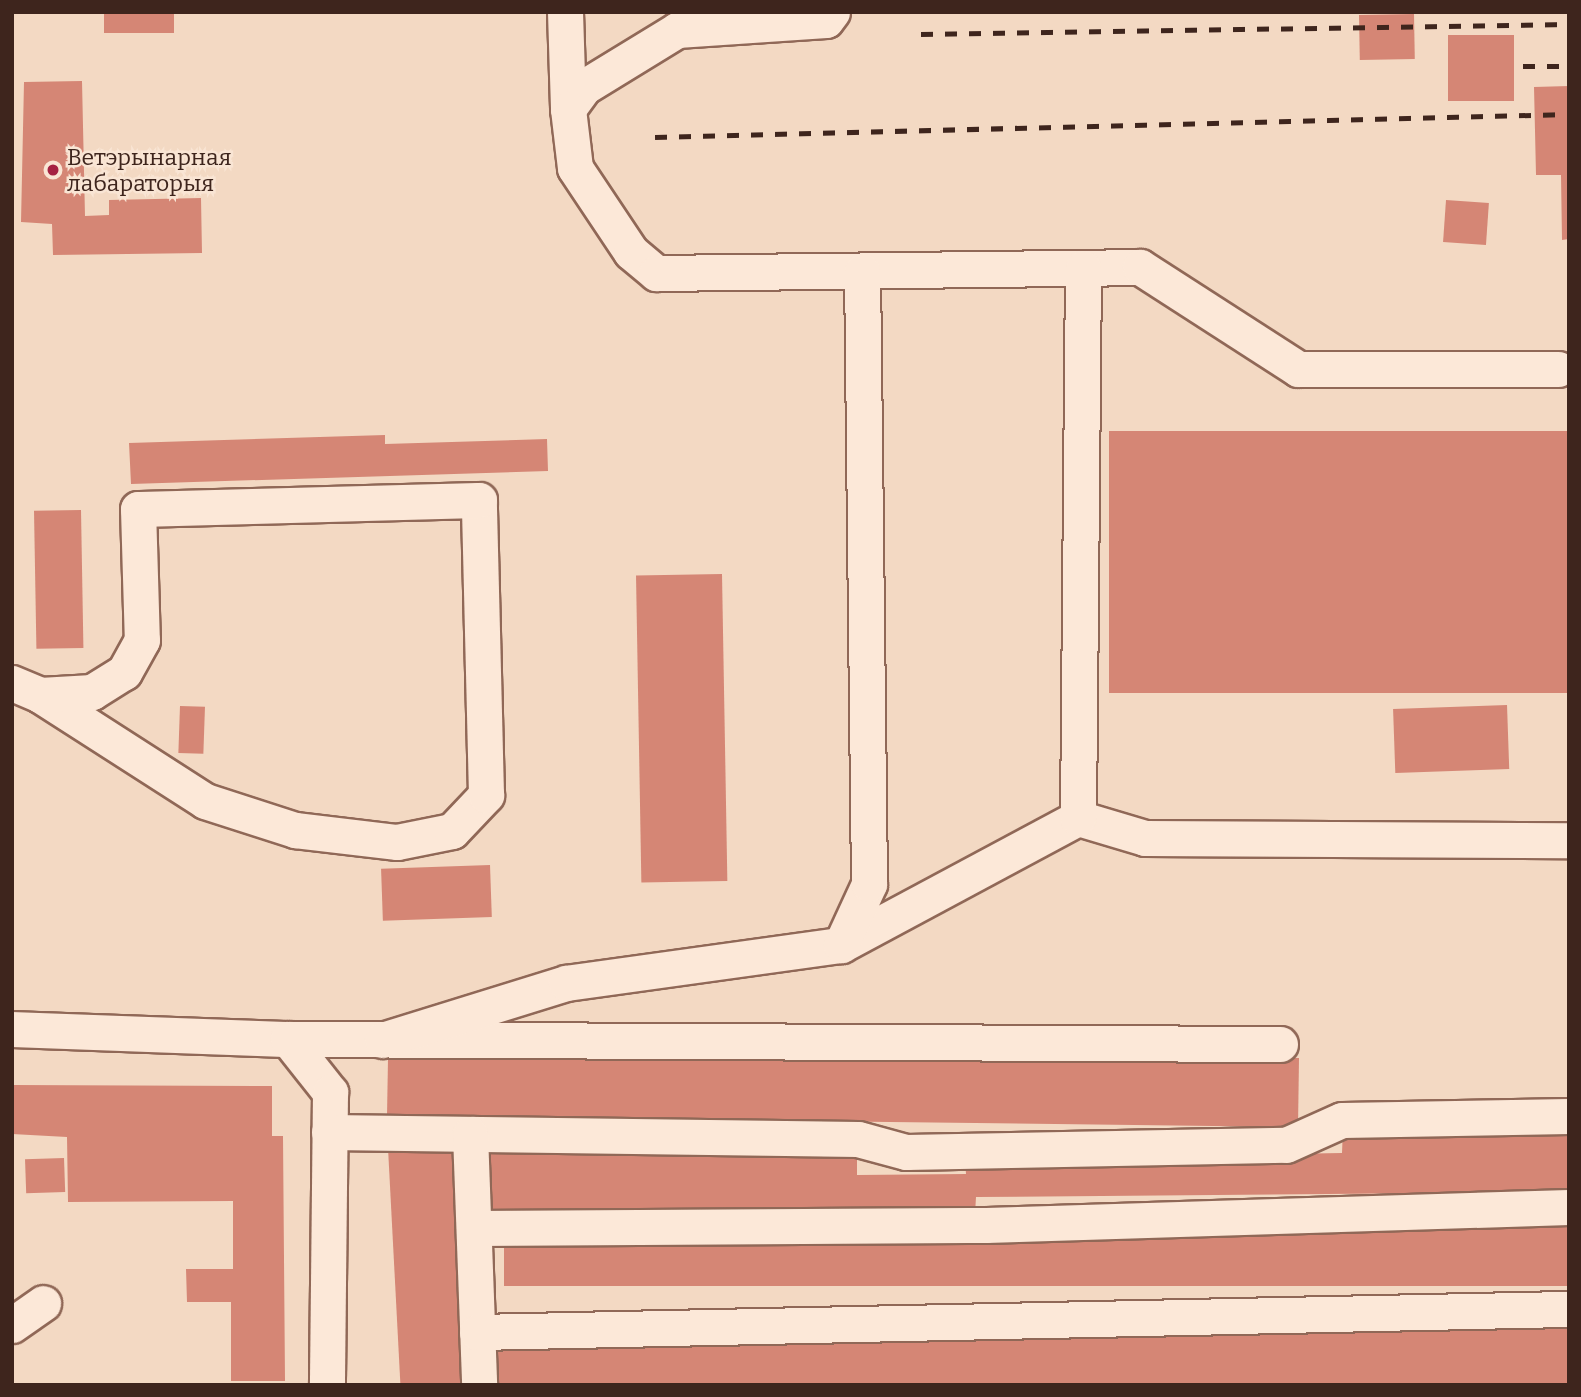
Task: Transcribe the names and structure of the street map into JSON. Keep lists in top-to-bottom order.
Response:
{
  "places": ["Ветэрынарная лабараторыя"]
}
